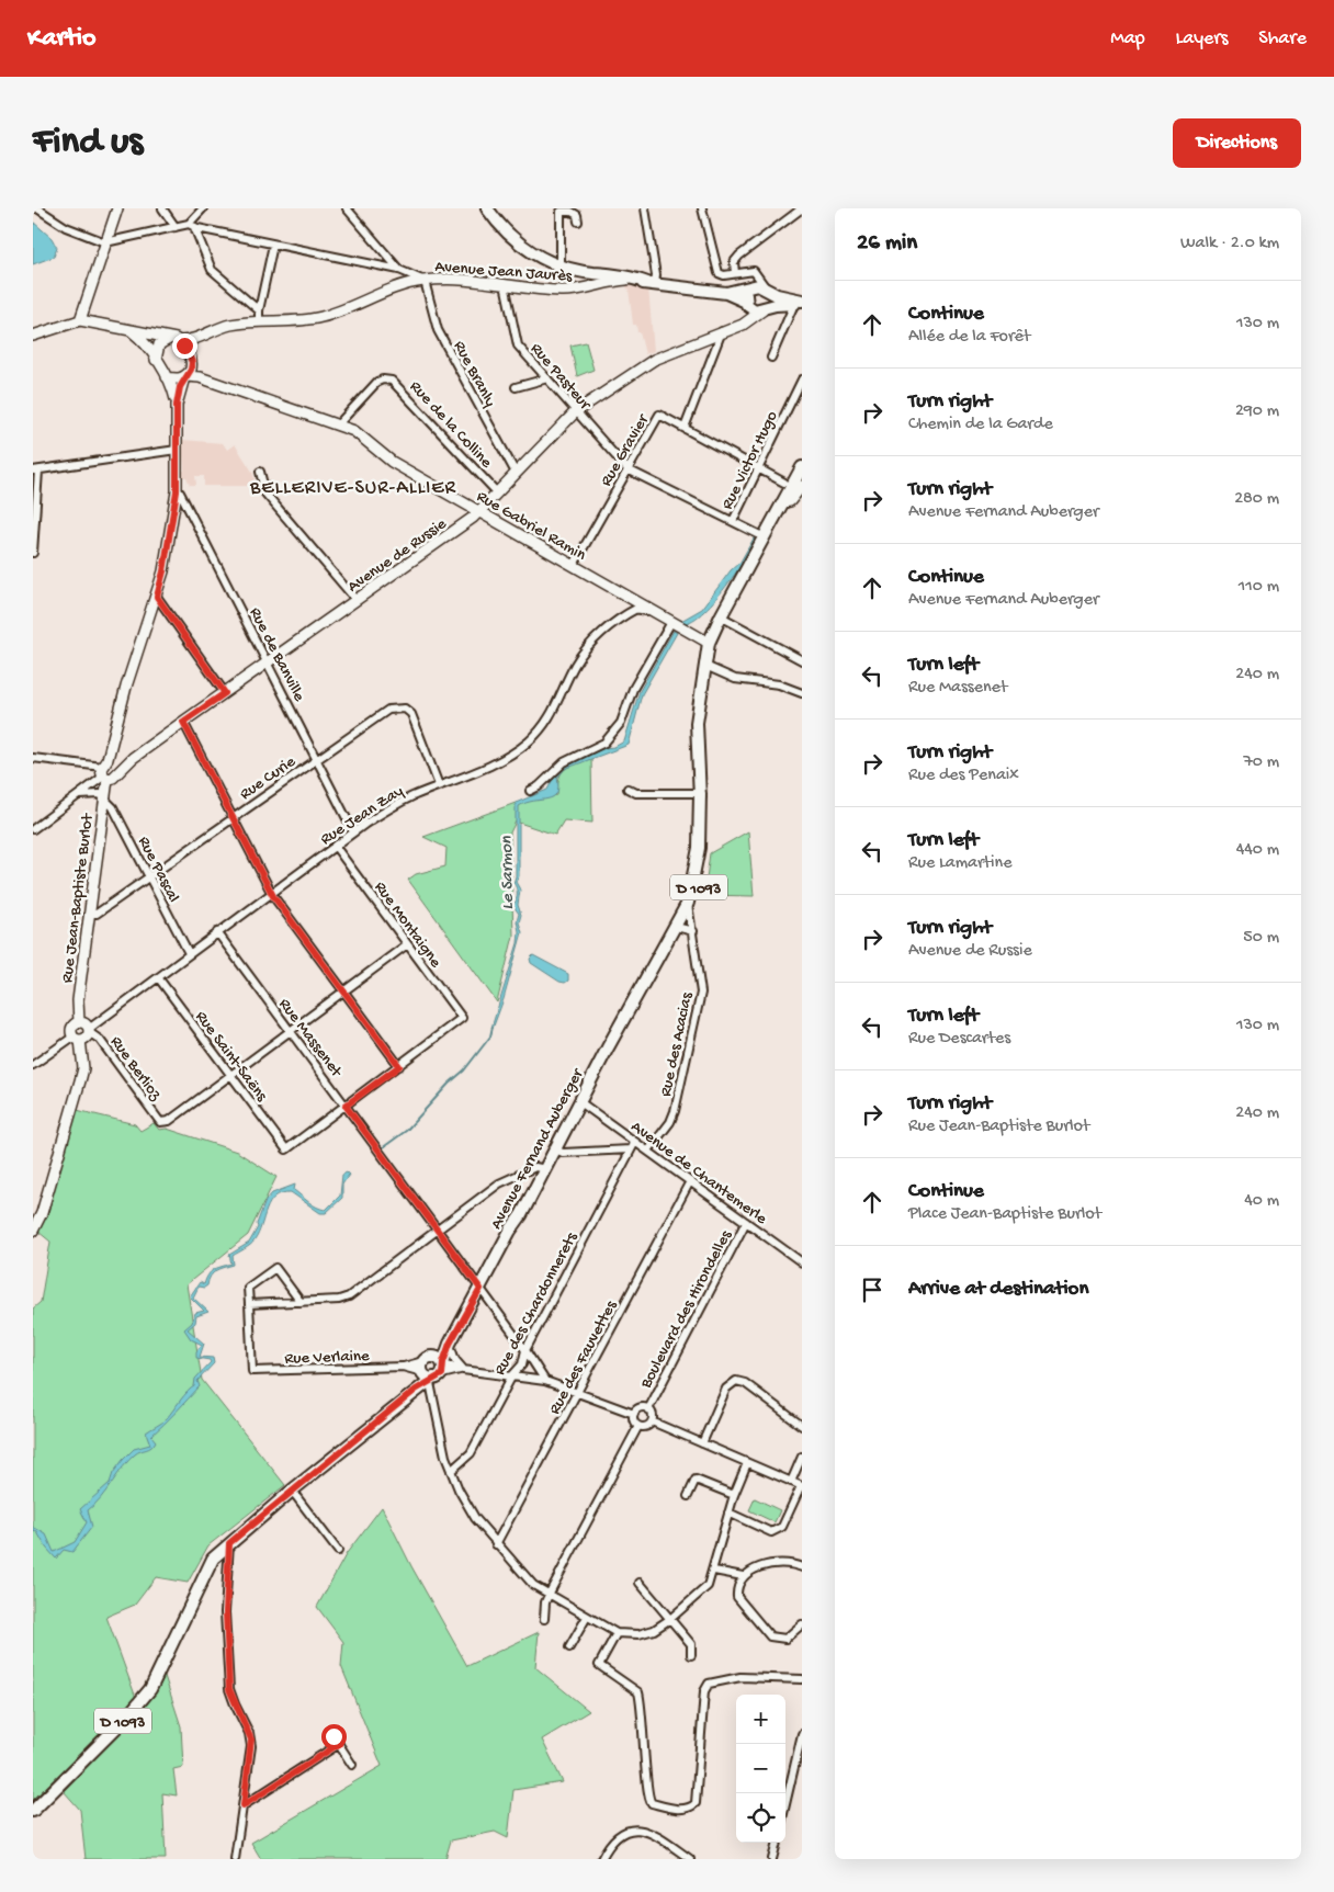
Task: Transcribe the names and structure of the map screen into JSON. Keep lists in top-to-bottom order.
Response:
{
  "streets": {
    "main road": ["D 1093", "Avenue Fernand Auberger"],
    "street": [
      "Avenue Jean Jaurès",
      "Rue Branly",
      "Rue Pasteur",
      "Rue de la Colline",
      "Rue Gravier",
      "Rue Victor Hugo",
      "Rue Gabriel Ramin",
      "Avenue de Russie",
      "Rue de Banville",
      "Rue Curie",
      "Rue Jean Zay",
      "Rue Pascal",
      "Rue Jean-Baptiste Burlot",
      "Rue Montaigne",
      "Rue Massenet",
      "Rue des Acacias",
      "Rue Saint-Saëns",
      "Rue Berlioz",
      "Avenue de Chantemerle",
      "Rue des Chardonnerets",
      "Boulevard des Hirondelles",
      "Rue Verlaine",
      "Rue des Fauvettes"
    ]
  },
  "crossings": [
    ["Avenue Jean Jaurès", "Rue Branly"],
    ["Avenue Jean Jaurès", "Rue Pasteur"],
    ["Avenue Jean Jaurès", "Rue Gabriel Ramin"],
    ["Avenue Jean Jaurès", "Rue Jean-Baptiste Burlot"],
    ["Rue Branly", "Avenue de Russie"],
    ["Rue Pasteur", "Rue Gravier"],
    ["Rue Pasteur", "Avenue de Russie"],
    ["Rue de la Colline", "Rue Gabriel Ramin"],
    ["Rue de la Colline", "Avenue de Russie"],
    ["Rue Gravier", "Rue Victor Hugo"],
    ["Rue Gravier", "Rue Gabriel Ramin"],
    ["Rue Gravier", "D 1093"],
    ["Rue Gabriel Ramin", "Avenue de Russie"],
    ["Rue Gabriel Ramin", "Rue Jean Zay"],
    ["Rue Gabriel Ramin", "D 1093"],
    ["Rue Gabriel Ramin", "Rue Jean-Baptiste Burlot"],
    ["Avenue de Russie", "Rue de Banville"],
    ["Avenue de Russie", "Rue Jean-Baptiste Burlot"],
    ["Rue de Banville", "Rue Curie"],
    ["Rue de Banville", "Rue Jean Zay"],
    ["Rue de Banville", "Rue Jean-Baptiste Burlot"],
    ["Rue Curie", "Rue Jean Zay"],
    ["Rue Curie", "Rue Pascal"],
    ["Rue Curie", "Rue Jean-Baptiste Burlot"],
    ["Rue Jean Zay", "Rue Pascal"],
    ["Rue Jean Zay", "Rue Jean-Baptiste Burlot"],
    ["Rue Jean Zay", "Rue Montaigne"],
    ["Rue Jean Zay", "Rue Massenet"],
    ["Rue Jean Zay", "Rue Saint-Saëns"],
    ["Rue Jean Zay", "Rue Berlioz"],
    ["Rue Pascal", "Rue Jean-Baptiste Burlot"],
    ["D 1093", "Avenue Fernand Auberger"],
    ["Rue Jean-Baptiste Burlot", "Rue Berlioz"],
    ["Rue Massenet", "Rue Saint-Saëns"],
    ["Rue Massenet", "Avenue Fernand Auberger"],
    ["Rue Massenet", "Rue des Chardonnerets"],
    ["Rue des Acacias", "Avenue Fernand Auberger"],
    ["Rue des Acacias", "Avenue de Chantemerle"],
    ["Rue Saint-Saëns", "Rue Berlioz"],
    ["Avenue Fernand Auberger", "Avenue de Chantemerle"],
    ["Avenue Fernand Auberger", "Rue Verlaine"],
    ["Avenue de Chantemerle", "Rue des Chardonnerets"],
    ["Avenue de Chantemerle", "Boulevard des Hirondelles"],
    ["Avenue de Chantemerle", "Rue des Fauvettes"]
  ],
  "districts": ["BELLERIVE-SUR-ALLIER"],
  "water": ["Le Sarmon"],
  "page": {
    "header": "Kartio",
    "nav": ["Map", "Layers", "Share"],
    "buttons": "Directions",
    "title": "Find us",
    "heading": ["26 min", "Walk · 2.0 km"],
    "list": [
      ["Continue", "Allée de la Forêt", "130 m"],
      ["Turn right", "Chemin de la Garde", "290 m"],
      ["Turn right", "Avenue Fernand Auberger", "280 m"],
      ["Continue", "Avenue Fernand Auberger", "110 m"],
      ["Turn left", "Rue Massenet", "240 m"],
      ["Turn right", "Rue des Penaix", "70 m"],
      ["Turn left", "Rue Lamartine", "440 m"],
      ["Turn right", "Avenue de Russie", "50 m"],
      ["Turn left", "Rue Descartes", "130 m"],
      ["Turn right", "Rue Jean-Baptiste Burlot", "240 m"],
      ["Continue", "Place Jean-Baptiste Burlot", "40 m"],
      "Arrive at destination"
    ],
    "map_buttons": ["+", "−"]
  }
}
